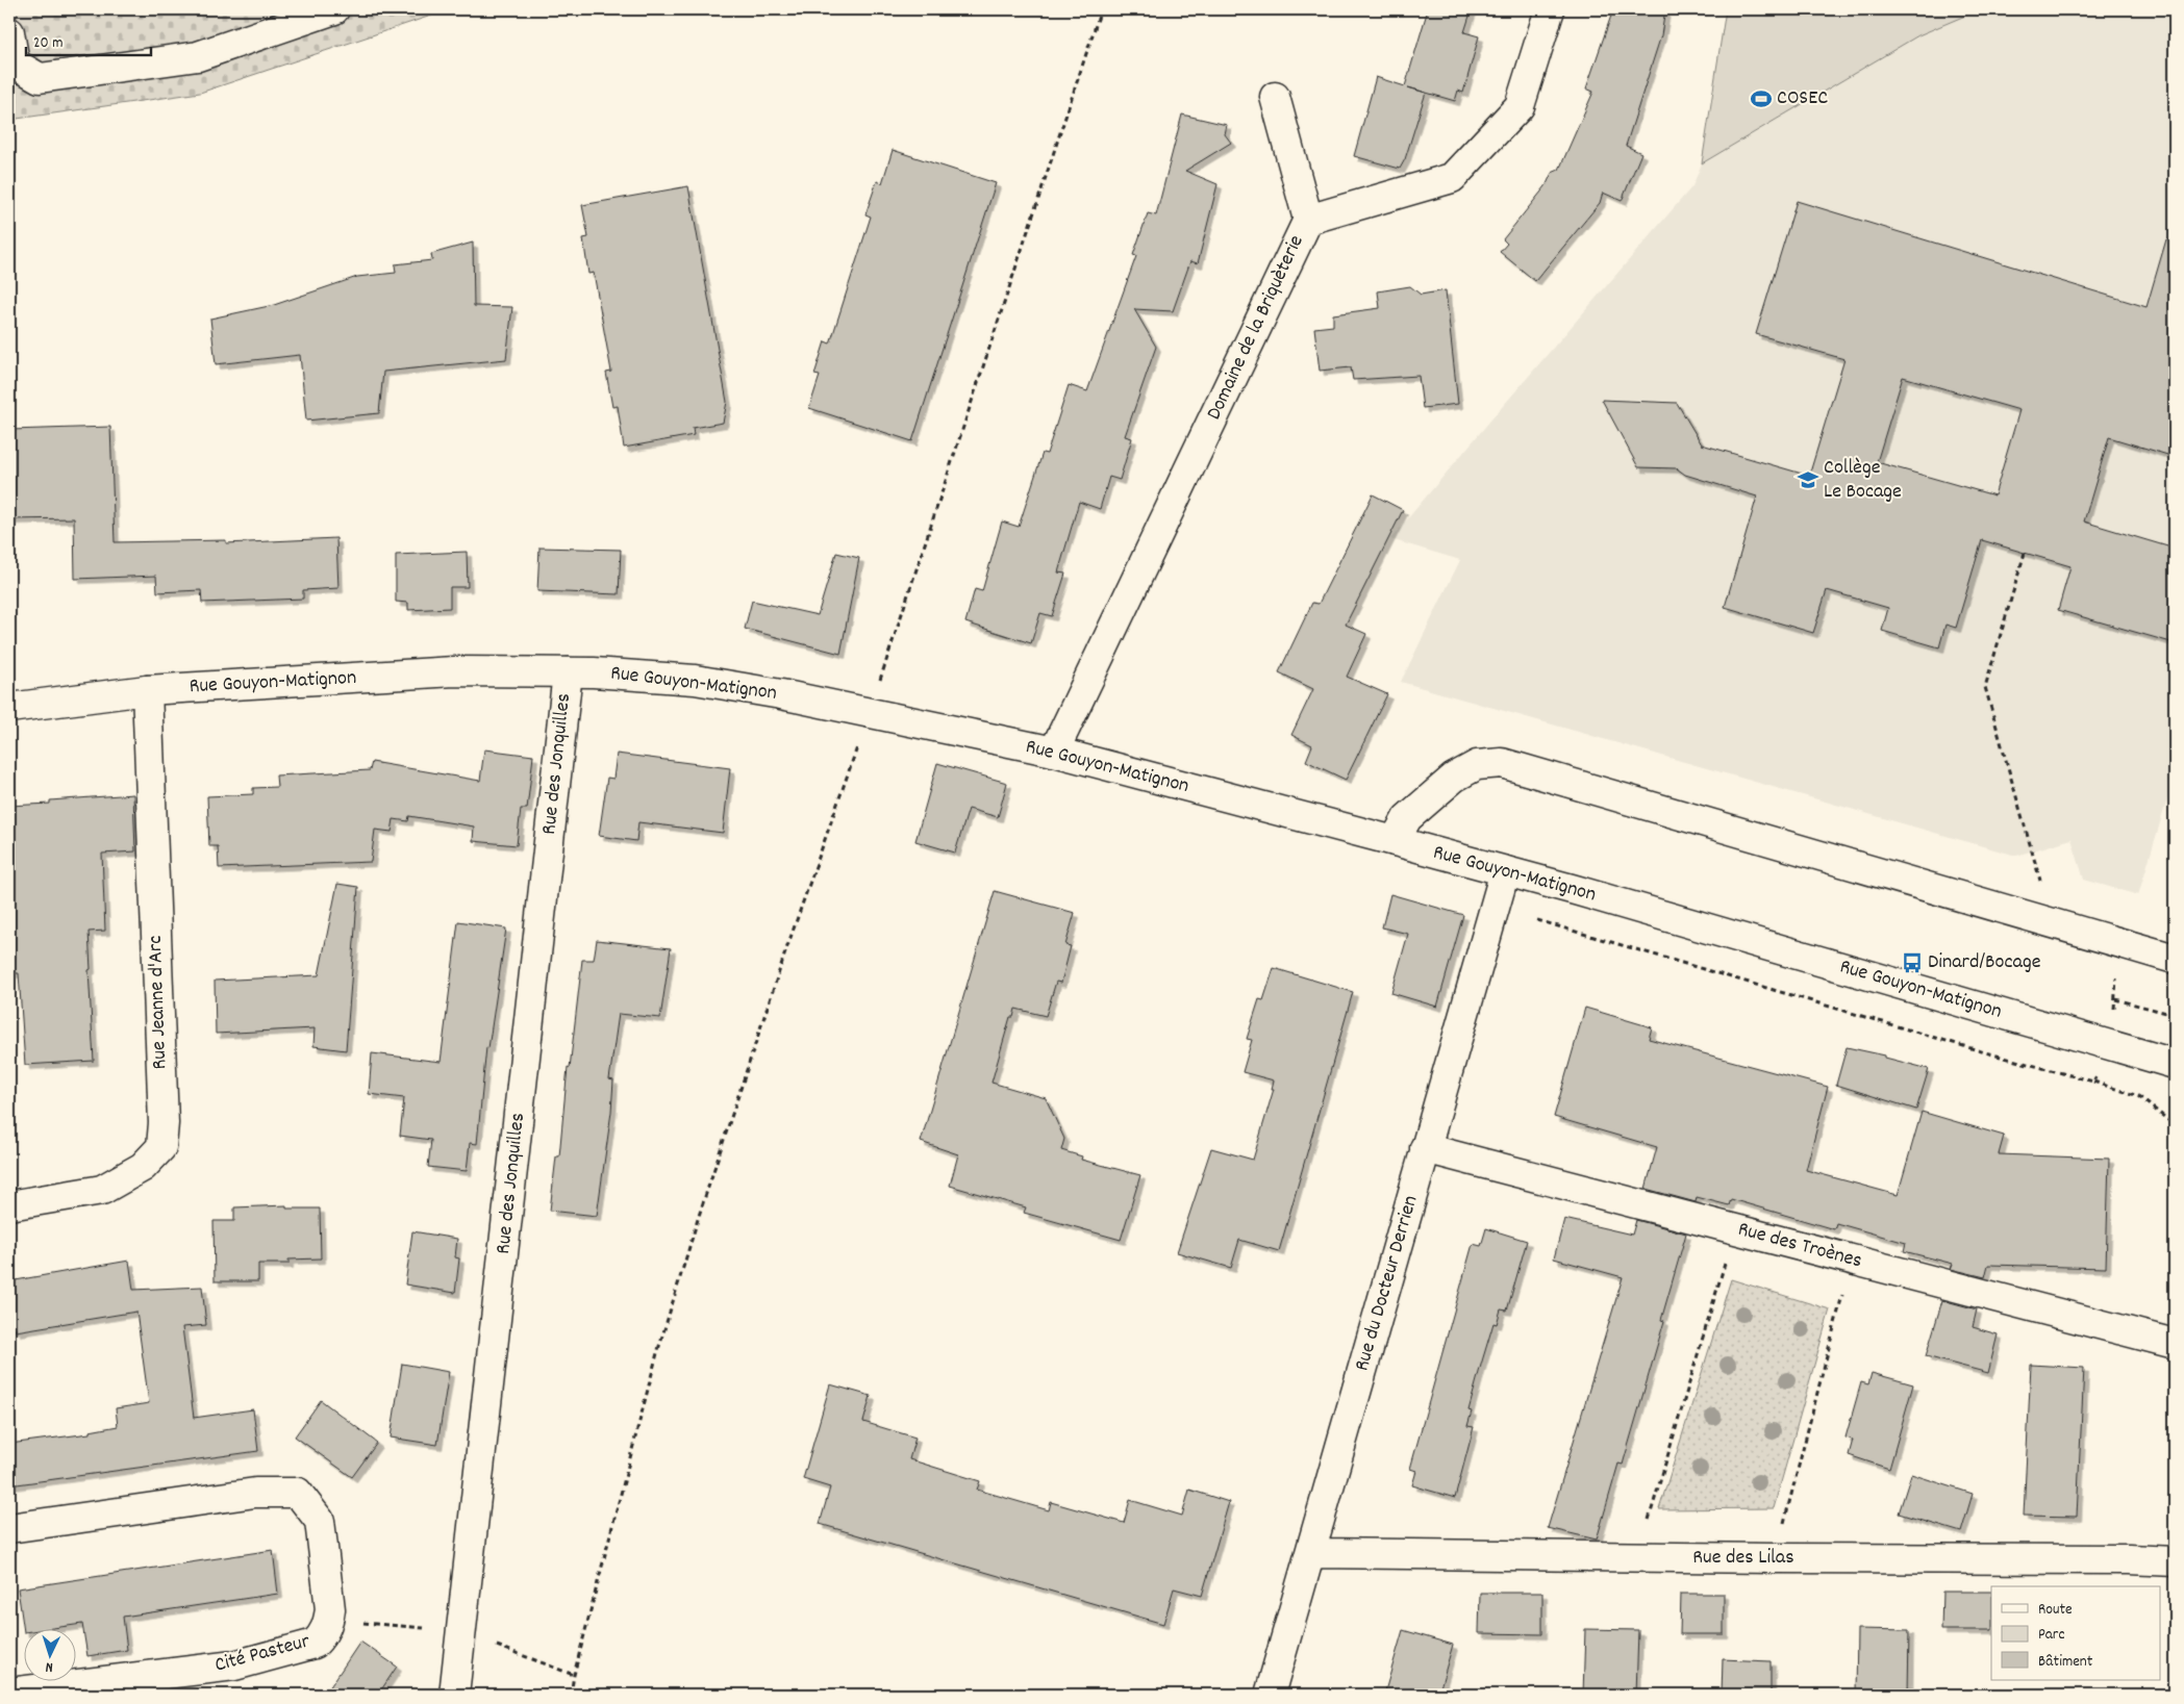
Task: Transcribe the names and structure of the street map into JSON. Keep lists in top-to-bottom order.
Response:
{
  "streets": {
    "street": [
      "Domaine de la Briquèterie",
      "Rue Gouyon-Matignon",
      "Rue des Jonquilles",
      "Rue Jeanne d'Arc",
      "Rue des Troènes",
      "Rue du Docteur Derrien",
      "Rue des Lilas",
      "Cité Pasteur"
    ]
  },
  "crossings": [
    ["Domaine de la Briquèterie", "Rue Gouyon-Matignon"],
    ["Rue Gouyon-Matignon", "Rue des Jonquilles"],
    ["Rue Gouyon-Matignon", "Rue Jeanne d'Arc"],
    ["Rue Gouyon-Matignon", "Rue du Docteur Derrien"],
    ["Rue des Troènes", "Rue du Docteur Derrien"],
    ["Rue du Docteur Derrien", "Rue des Lilas"]
  ],
  "places": {
    "sports": ["COSEC"],
    "school or university": ["Collège Le Bocage"],
    "bus stop": ["Dinard/Bocage"]
  },
  "legend": ["Route", "Parc", "Bâtiment"],
  "scale_bar": "20 m",
  "north": "bottom"
}
